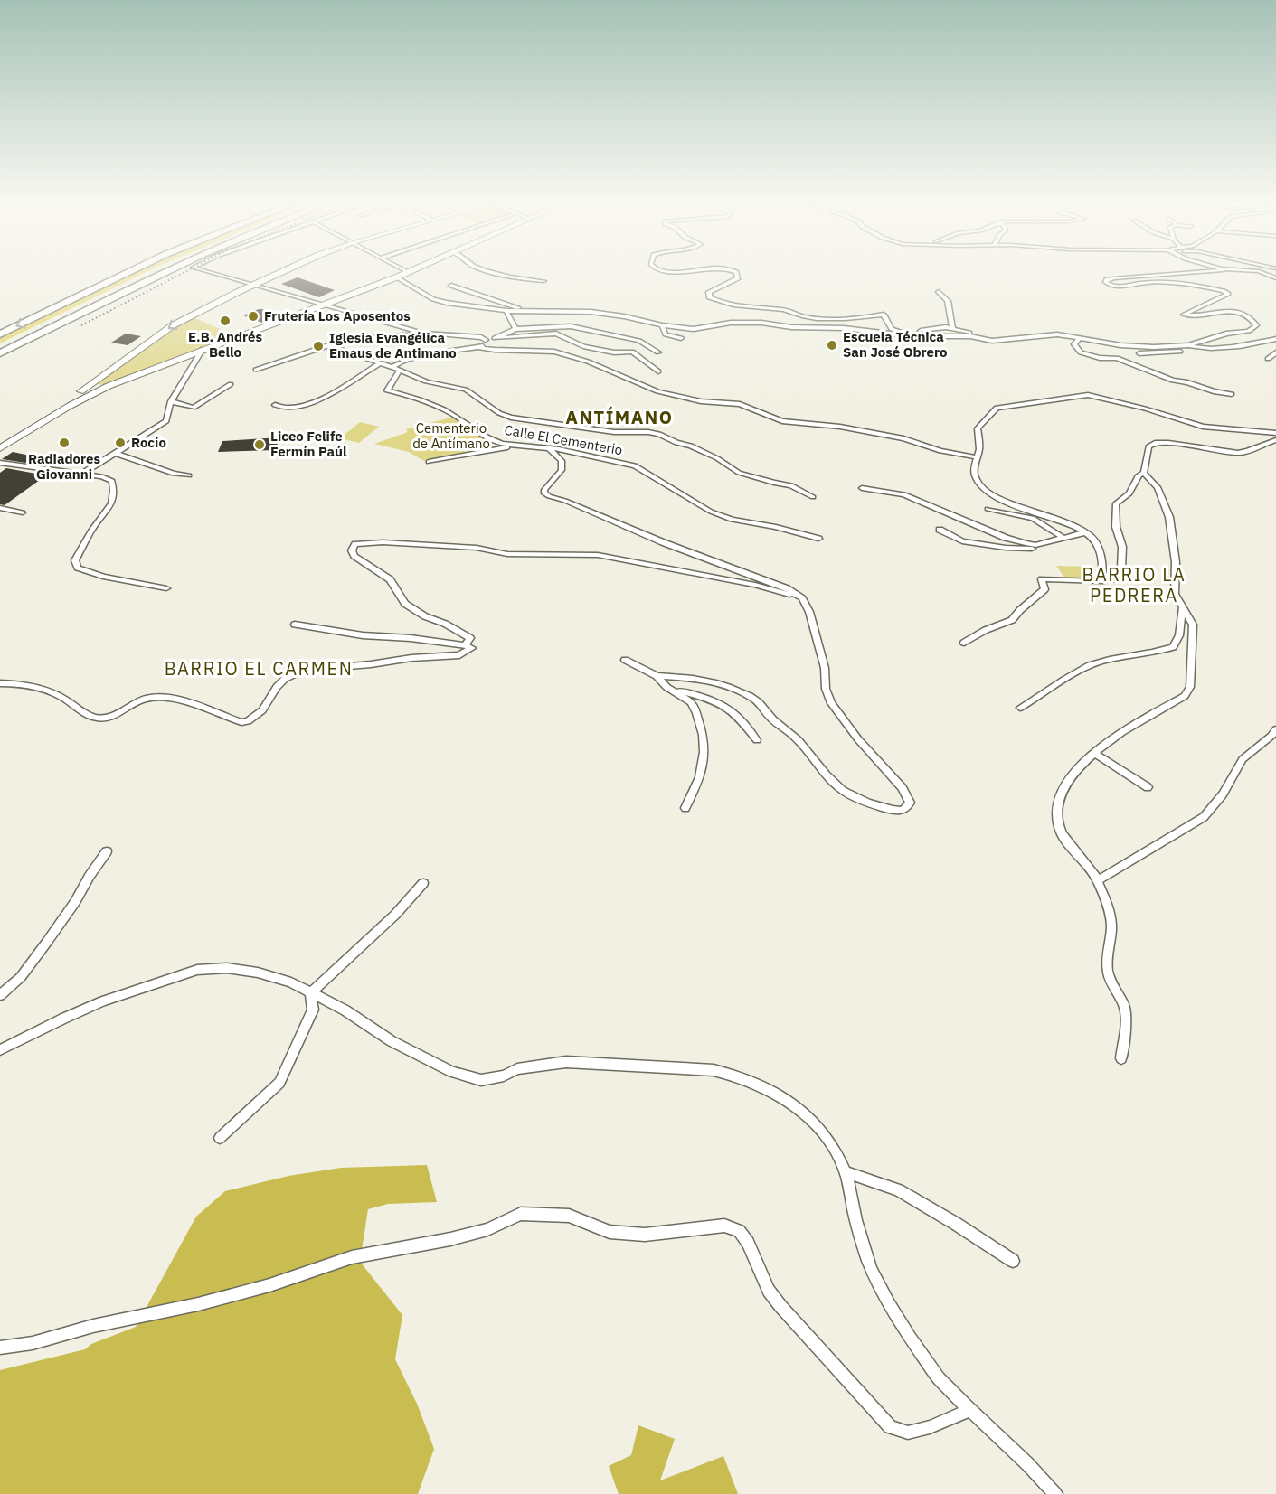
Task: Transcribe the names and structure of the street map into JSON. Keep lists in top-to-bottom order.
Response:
{
  "streets": {
    "street": ["Calle El Cementerio"]
  },
  "districts": ["ANTÍMANO", "BARRIO LA PEDRERA", "BARRIO EL CARMEN"],
  "parks": ["Cementerio de Antímano"],
  "places": [
    "Frutería Los Aposentos",
    "E.B. Andrés Bello",
    "Escuela Técnica San José Obrero",
    "Iglesia Evangélica Emaus de Antimano",
    "Radiadores Giovanni",
    "Rocío",
    "Liceo Felife Fermín Paúl"
  ]
}
